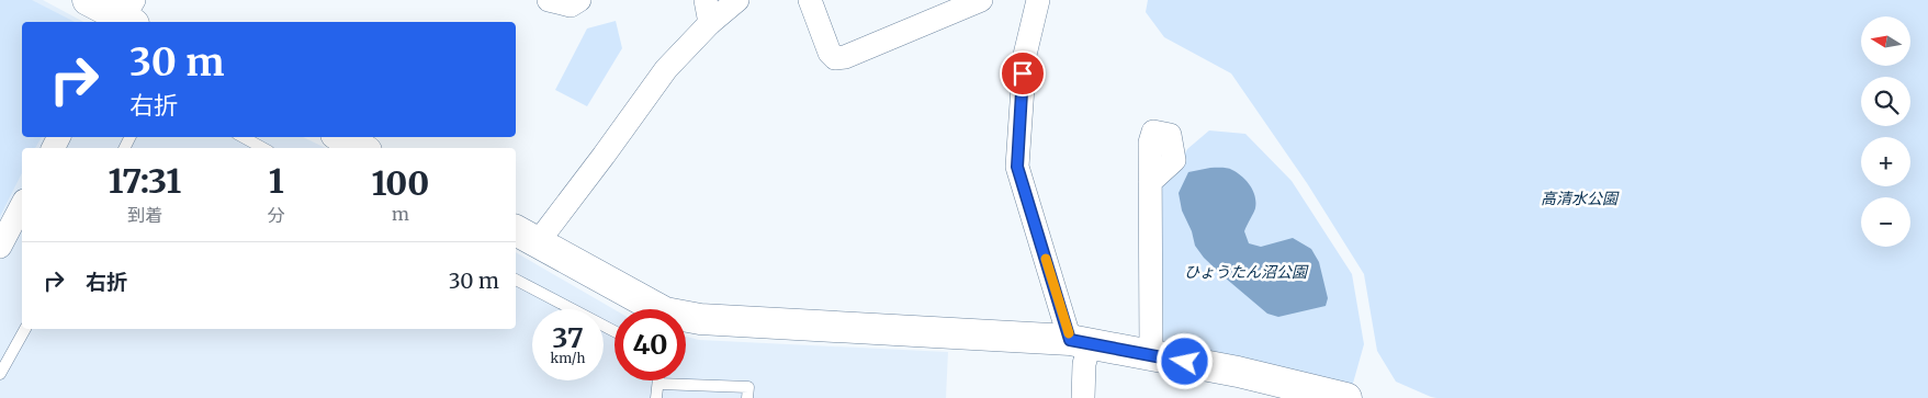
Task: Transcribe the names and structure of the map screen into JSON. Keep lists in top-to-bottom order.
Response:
{
  "parks": ["高清水公園", "ひょうたん沼公園"],
  "north": "left",
  "page": {
    "map_buttons": ["+", "−"],
    "turn": ["30 m", "右折"],
    "eta": [
      "17:31",
      "到着",
      "1",
      "分",
      "100",
      "m"
    ],
    "list": [
      {
        "name": "右折",
        "value": "30 m"
      }
    ],
    "speed": "37 km/h",
    "limit": "40"
  }
}
